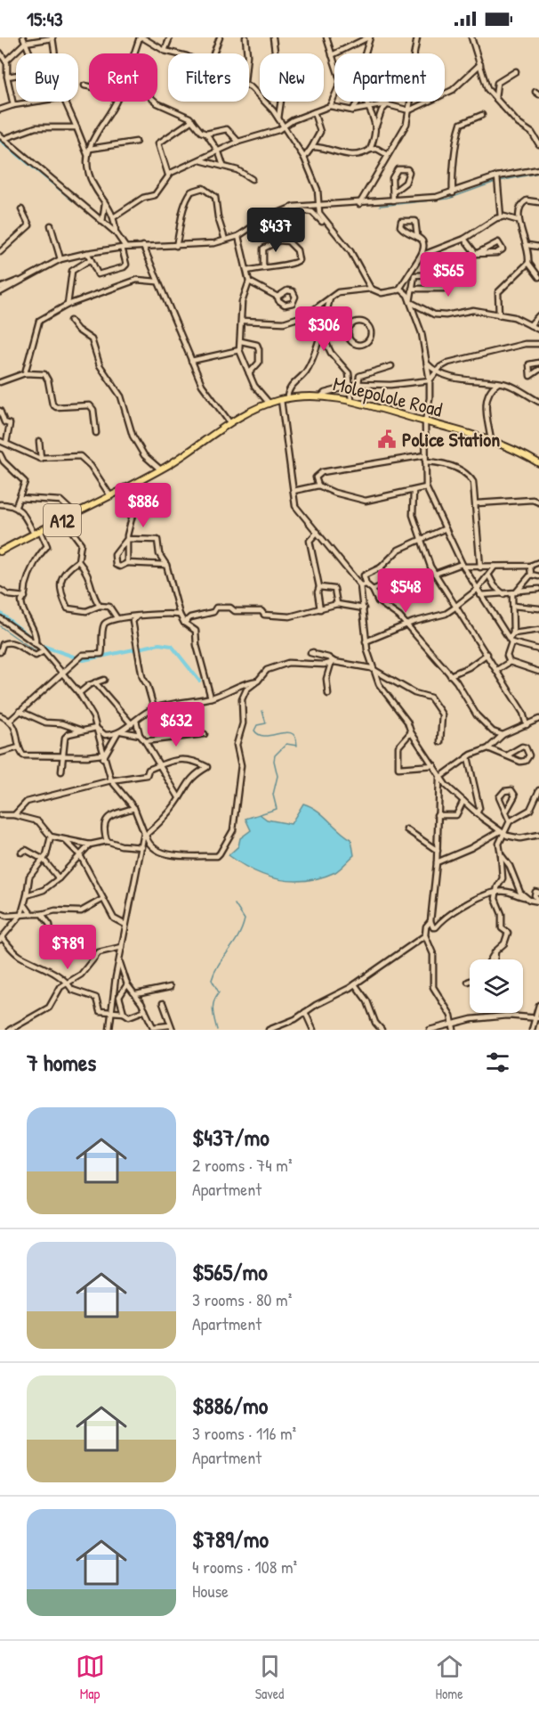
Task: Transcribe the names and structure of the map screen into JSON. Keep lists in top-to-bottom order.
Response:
{
  "streets": {
    "main road": ["Molepolole Road", "A12"]
  },
  "places": {
    "public building": ["Police Station"]
  },
  "page": {
    "status": "15:43",
    "chip": [
      "Buy",
      "Rent",
      "Filters",
      "New",
      "Apartment"
    ],
    "price": [
      "$437",
      "$565",
      "$306",
      "$886",
      "$548",
      "$632",
      "$789"
    ],
    "heading": "7 homes",
    "list": [
      {
        "name": "$437/mo",
        "note": "2 rooms · 74 m² · Apartment"
      },
      {
        "name": "$565/mo",
        "note": "3 rooms · 80 m² · Apartment"
      },
      {
        "name": "$886/mo",
        "note": "3 rooms · 116 m² · Apartment"
      },
      {
        "name": "$789/mo",
        "note": "4 rooms · 108 m² · House"
      }
    ],
    "tabs": ["Map", "Saved", "Home"]
  }
}
